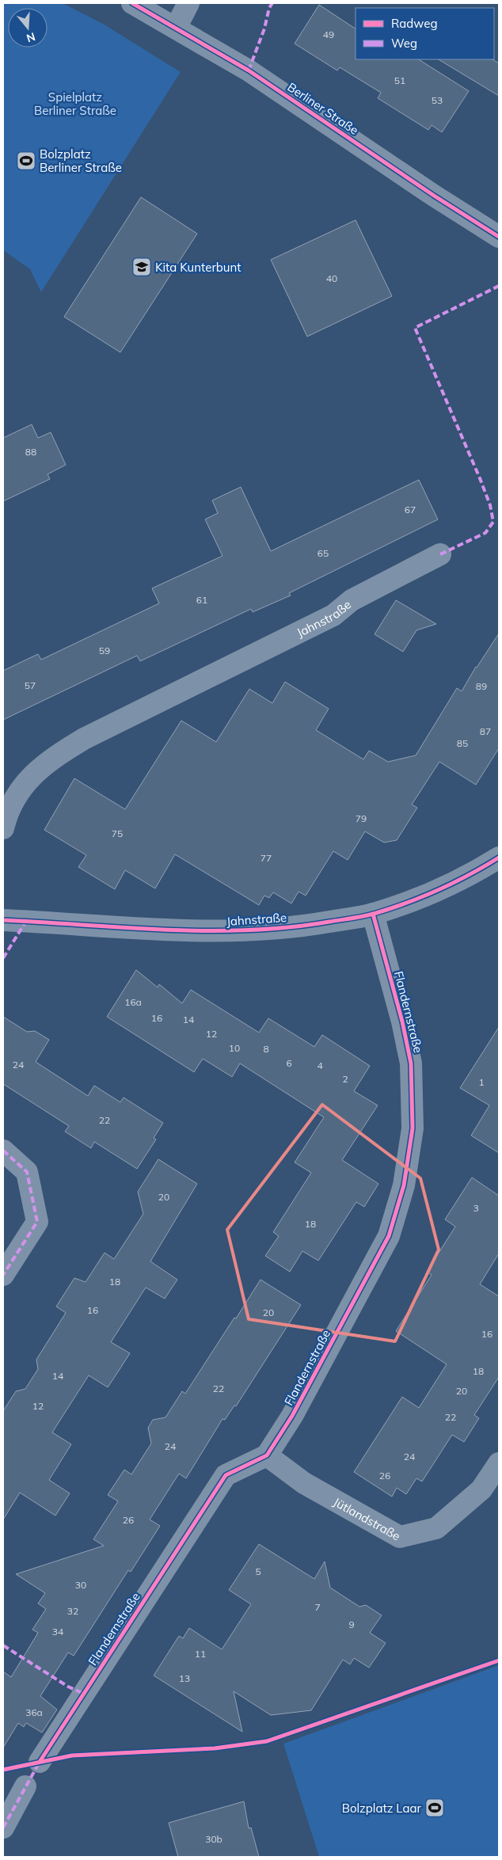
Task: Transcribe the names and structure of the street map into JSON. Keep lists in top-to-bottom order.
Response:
{
  "streets": {
    "street": [
      "Berliner Straße",
      "Jahnstraße",
      "Flandernstraße",
      "Jütlandstraße"
    ]
  },
  "crossings": [
    ["Jahnstraße", "Flandernstraße"],
    ["Flandernstraße", "Jütlandstraße"]
  ],
  "parks": ["Spielplatz Berliner Straße"],
  "places": {
    "sports": ["Bolzplatz Berliner Straße", "Bolzplatz Laar"],
    "school or university": ["Kita Kunterbunt"]
  },
  "house_numbers": [
    "49",
    "51",
    "53",
    "40",
    "88",
    "67",
    "65",
    "61",
    "59",
    "57",
    "89",
    "87",
    "85",
    "79",
    "75",
    "77",
    "16a",
    "16",
    "14",
    "12",
    "10",
    "8",
    "6",
    "24",
    "4",
    "2",
    "1",
    "22",
    "20",
    "3",
    "18",
    "18",
    "16",
    "20",
    "16",
    "18",
    "14",
    "22",
    "20",
    "12",
    "22",
    "24",
    "24",
    "26",
    "26",
    "5",
    "30",
    "7",
    "32",
    "9",
    "34",
    "11",
    "13",
    "36a",
    "30b"
  ],
  "legend": ["Radweg", "Weg"],
  "north": "bottom"
}
